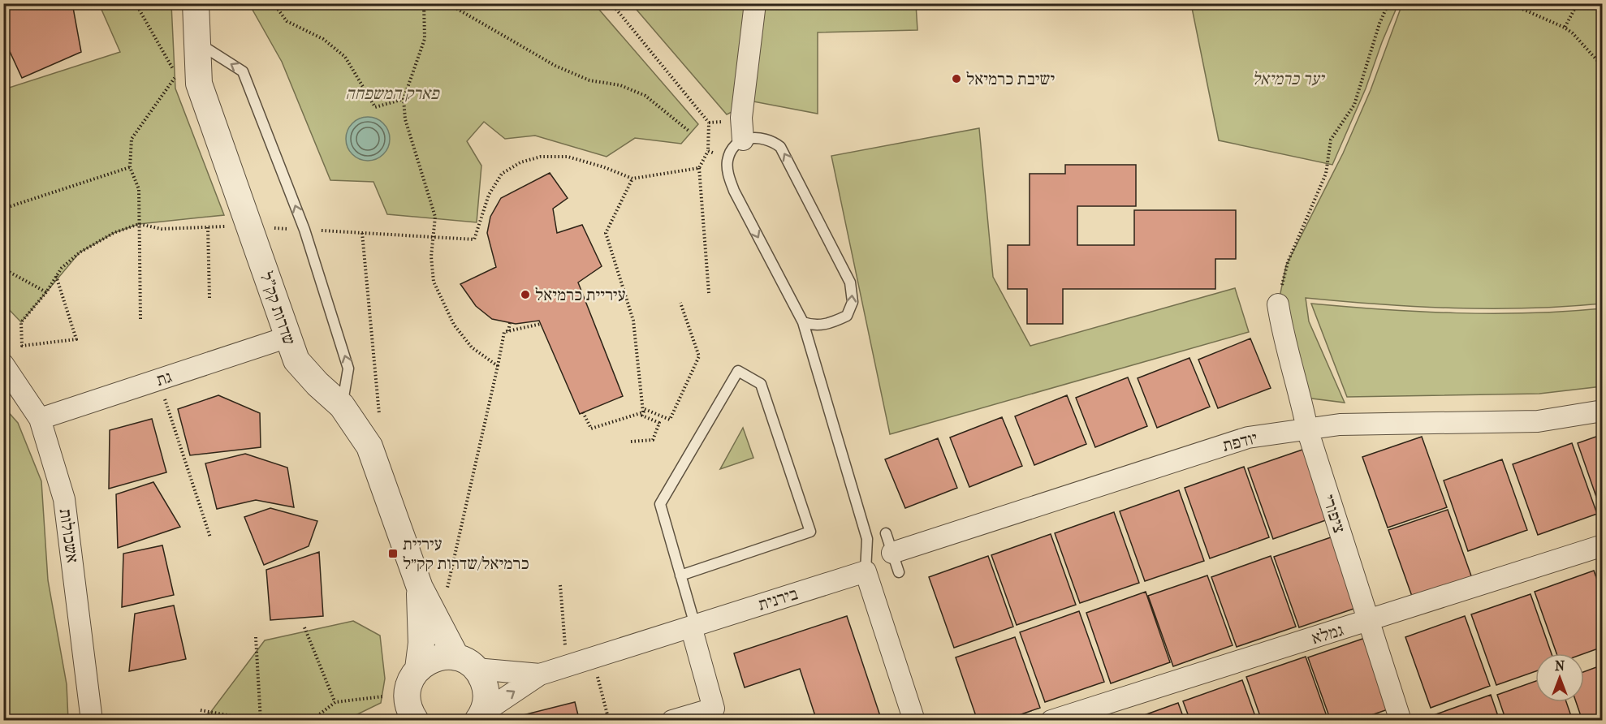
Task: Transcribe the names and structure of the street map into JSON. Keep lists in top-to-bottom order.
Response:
{
  "streets": {
    "street": [
      "שדרות קק\"ל",
      "גת",
      "יודפת",
      "ציפורי",
      "אשכולות",
      "בירנית",
      "גמלא"
    ]
  },
  "crossings": [
    ["שדרות קק\"ל", "גת"],
    ["גת", "אשכולות"],
    ["יודפת", "ציפורי"],
    ["ציפורי", "גמלא"]
  ],
  "parks": ["יער כרמיאל", "פארק המשפחה"],
  "places": {
    "other": ["ישיבת כרמיאל", "עיריית כרמיאל"],
    "transit": ["עיריית כרמיאל/שדרות קק״ל"]
  },
  "north": "top"
}
